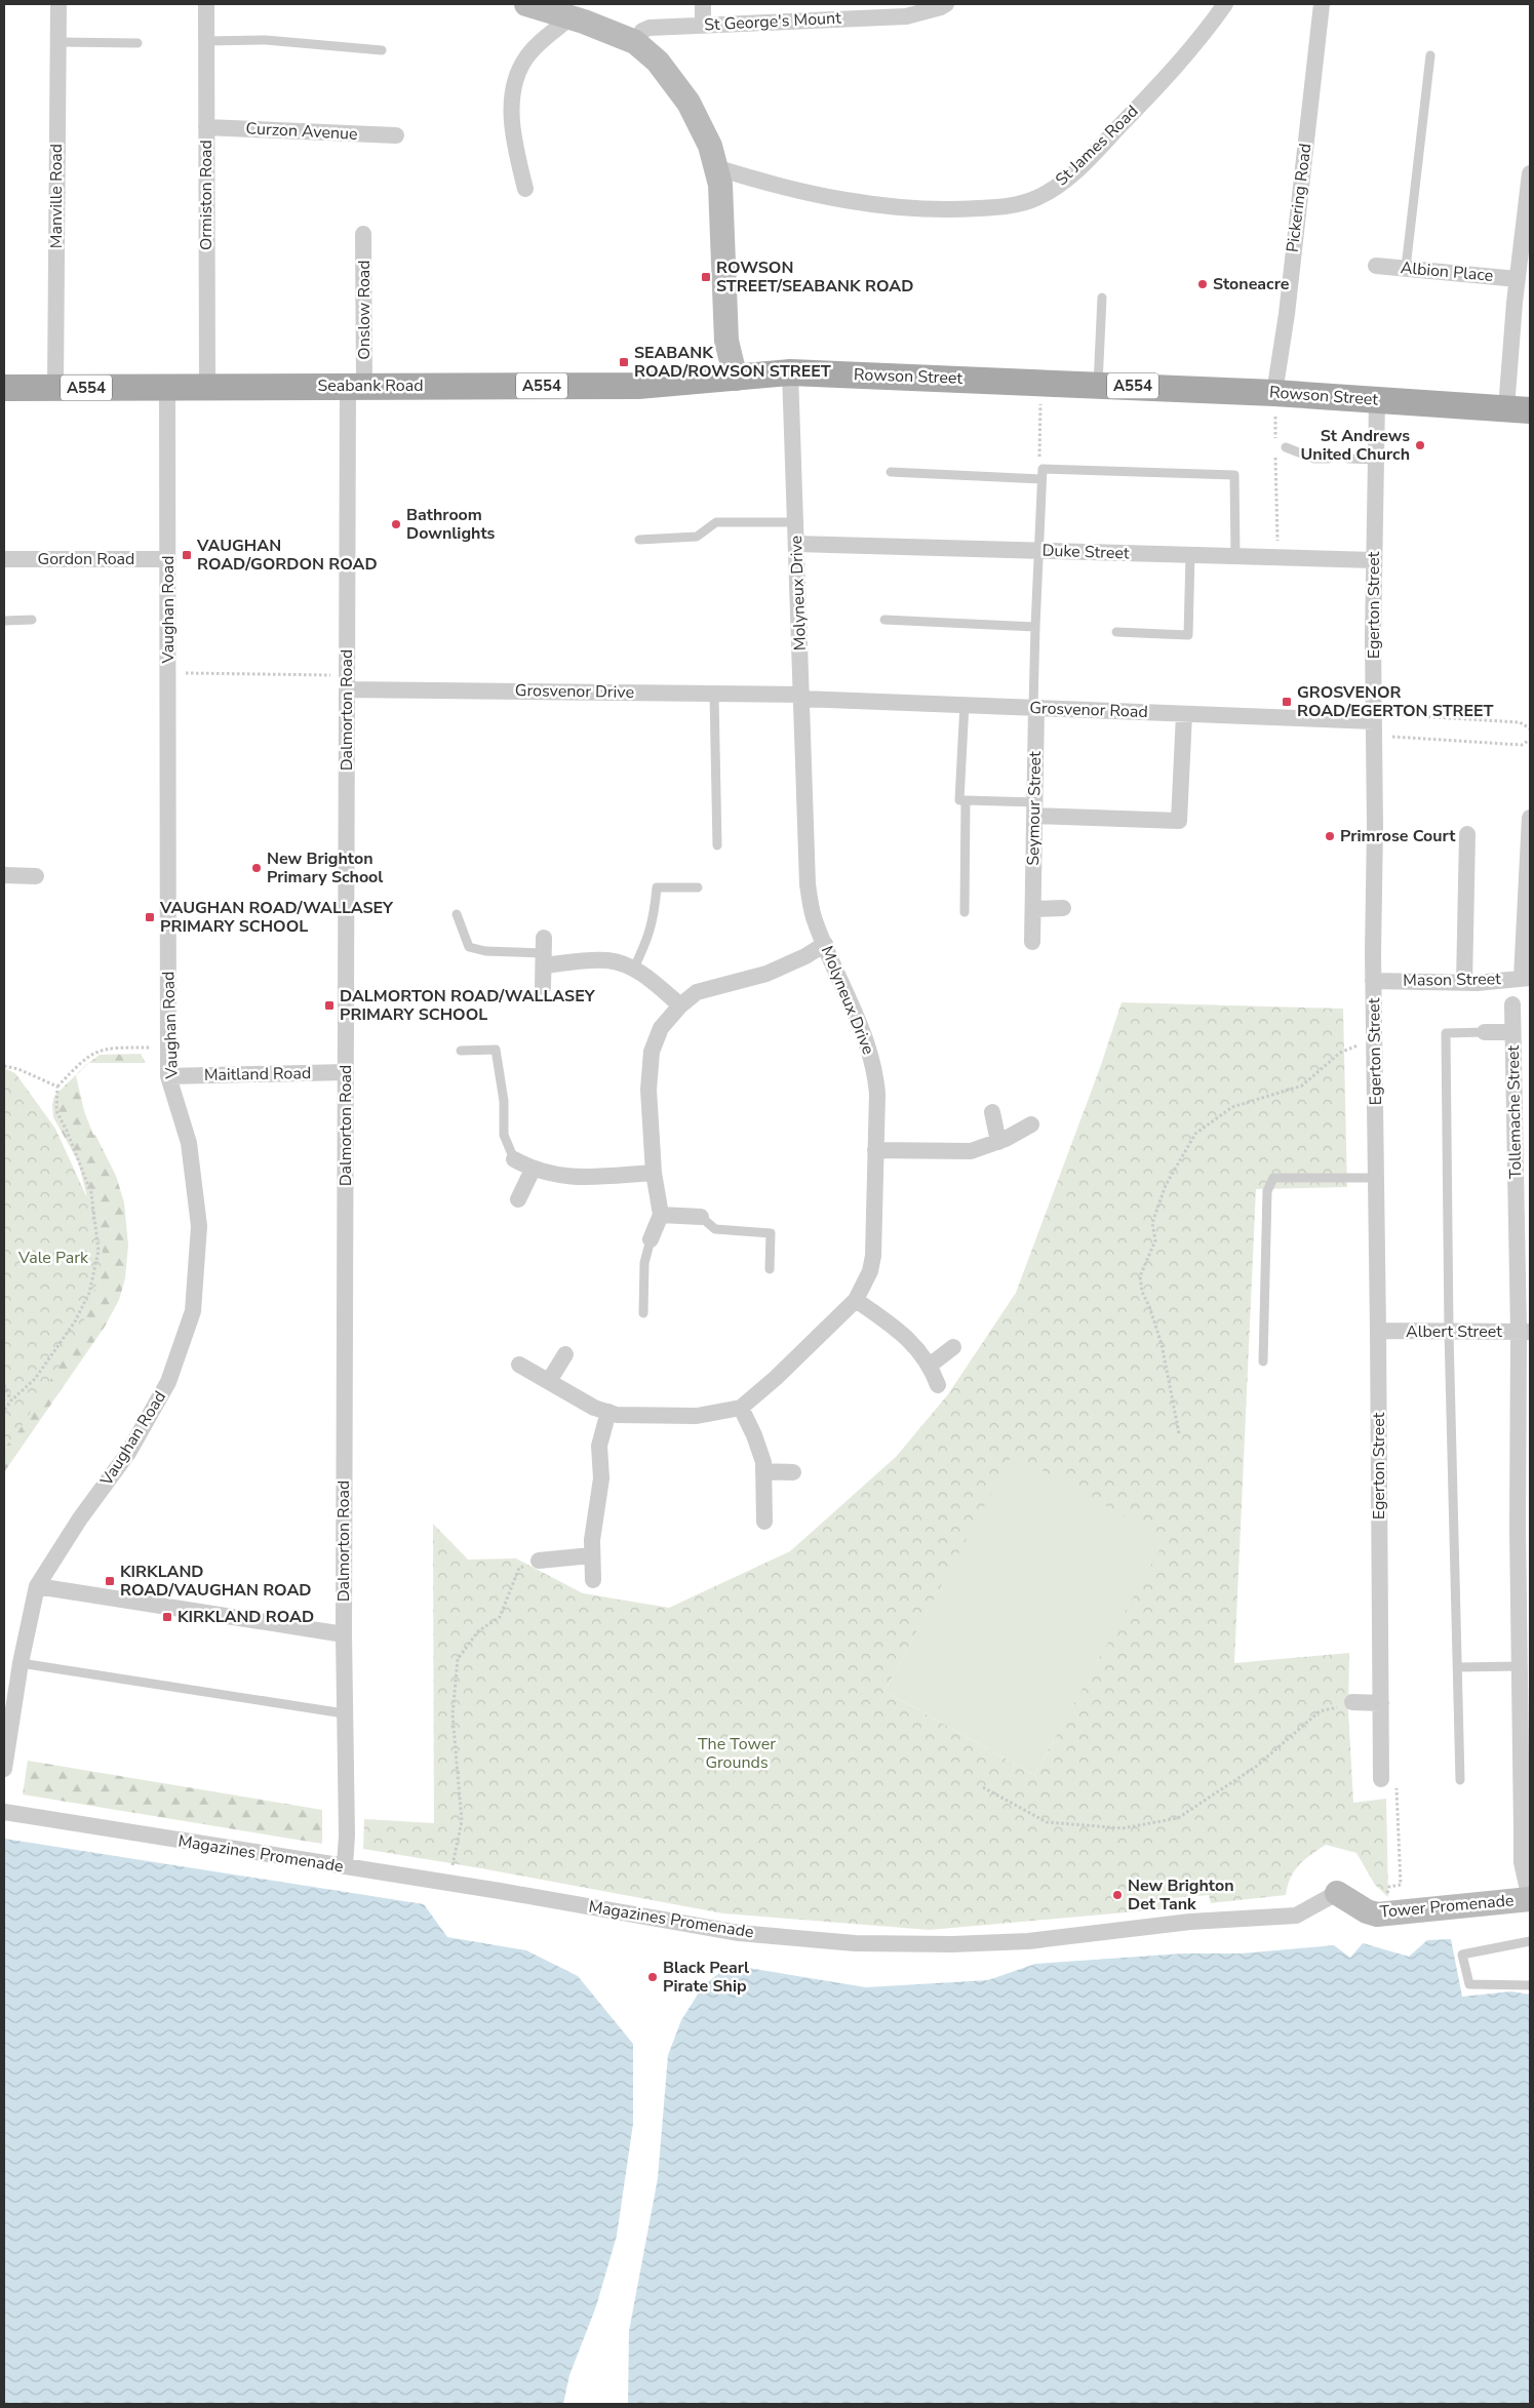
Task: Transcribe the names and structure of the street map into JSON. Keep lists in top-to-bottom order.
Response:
{
  "streets": {
    "main road": [
      "Rowson Street",
      "Seabank Road",
      "A554",
      "Tower Promenade"
    ],
    "street": [
      "St George's Mount",
      "Curzon Avenue",
      "St James Road",
      "Ormiston Road",
      "Manville Road",
      "Pickering Road",
      "Albion Place",
      "Onslow Road",
      "Duke Street",
      "Gordon Road",
      "Molyneux Drive",
      "Egerton Street",
      "Vaughan Road",
      "Grosvenor Drive",
      "Dalmorton Road",
      "Grosvenor Road",
      "Seymour Street",
      "Mason Street",
      "Maitland Road",
      "Tollemache Street",
      "Albert Street",
      "Magazines Promenade"
    ]
  },
  "crossings": [
    ["Curzon Avenue", "Ormiston Road"],
    ["Ormiston Road", "Seabank Road"],
    ["Manville Road", "Seabank Road"],
    ["Pickering Road", "Rowson Street"],
    ["Onslow Road", "Seabank Road"],
    ["Onslow Road", "Dalmorton Road"],
    ["Rowson Street", "Seabank Road"],
    ["Rowson Street", "Molyneux Drive"],
    ["Rowson Street", "Egerton Street"],
    ["Seabank Road", "Vaughan Road"],
    ["Seabank Road", "Dalmorton Road"],
    ["Duke Street", "Molyneux Drive"],
    ["Duke Street", "Egerton Street"],
    ["Gordon Road", "Vaughan Road"],
    ["Molyneux Drive", "Grosvenor Drive"],
    ["Molyneux Drive", "Grosvenor Road"],
    ["Egerton Street", "Grosvenor Road"],
    ["Egerton Street", "Mason Street"],
    ["Egerton Street", "Albert Street"],
    ["Vaughan Road", "Maitland Road"],
    ["Grosvenor Drive", "Dalmorton Road"],
    ["Grosvenor Drive", "Grosvenor Road"],
    ["Dalmorton Road", "Maitland Road"],
    ["Dalmorton Road", "Magazines Promenade"],
    ["Grosvenor Road", "Seymour Street"],
    ["Tollemache Street", "Albert Street"],
    ["Tollemache Street", "Tower Promenade"],
    ["Magazines Promenade", "Tower Promenade"]
  ],
  "parks": ["Vale Park", "The Tower Grounds"],
  "places": {
    "transit": [
      "ROWSON STREET/SEABANK ROAD",
      "SEABANK ROAD/ROWSON STREET",
      "VAUGHAN ROAD/GORDON ROAD",
      "GROSVENOR ROAD/EGERTON STREET",
      "VAUGHAN ROAD/WALLASEY PRIMARY SCHOOL",
      "DALMORTON ROAD/WALLASEY PRIMARY SCHOOL",
      "KIRKLAND ROAD/VAUGHAN ROAD",
      "KIRKLAND ROAD"
    ],
    "other": [
      "Stoneacre",
      "St Andrews United Church",
      "Bathroom Downlights",
      "Primrose Court",
      "New Brighton Primary School",
      "New Brighton Det Tank",
      "Black Pearl Pirate Ship"
    ]
  }
}
